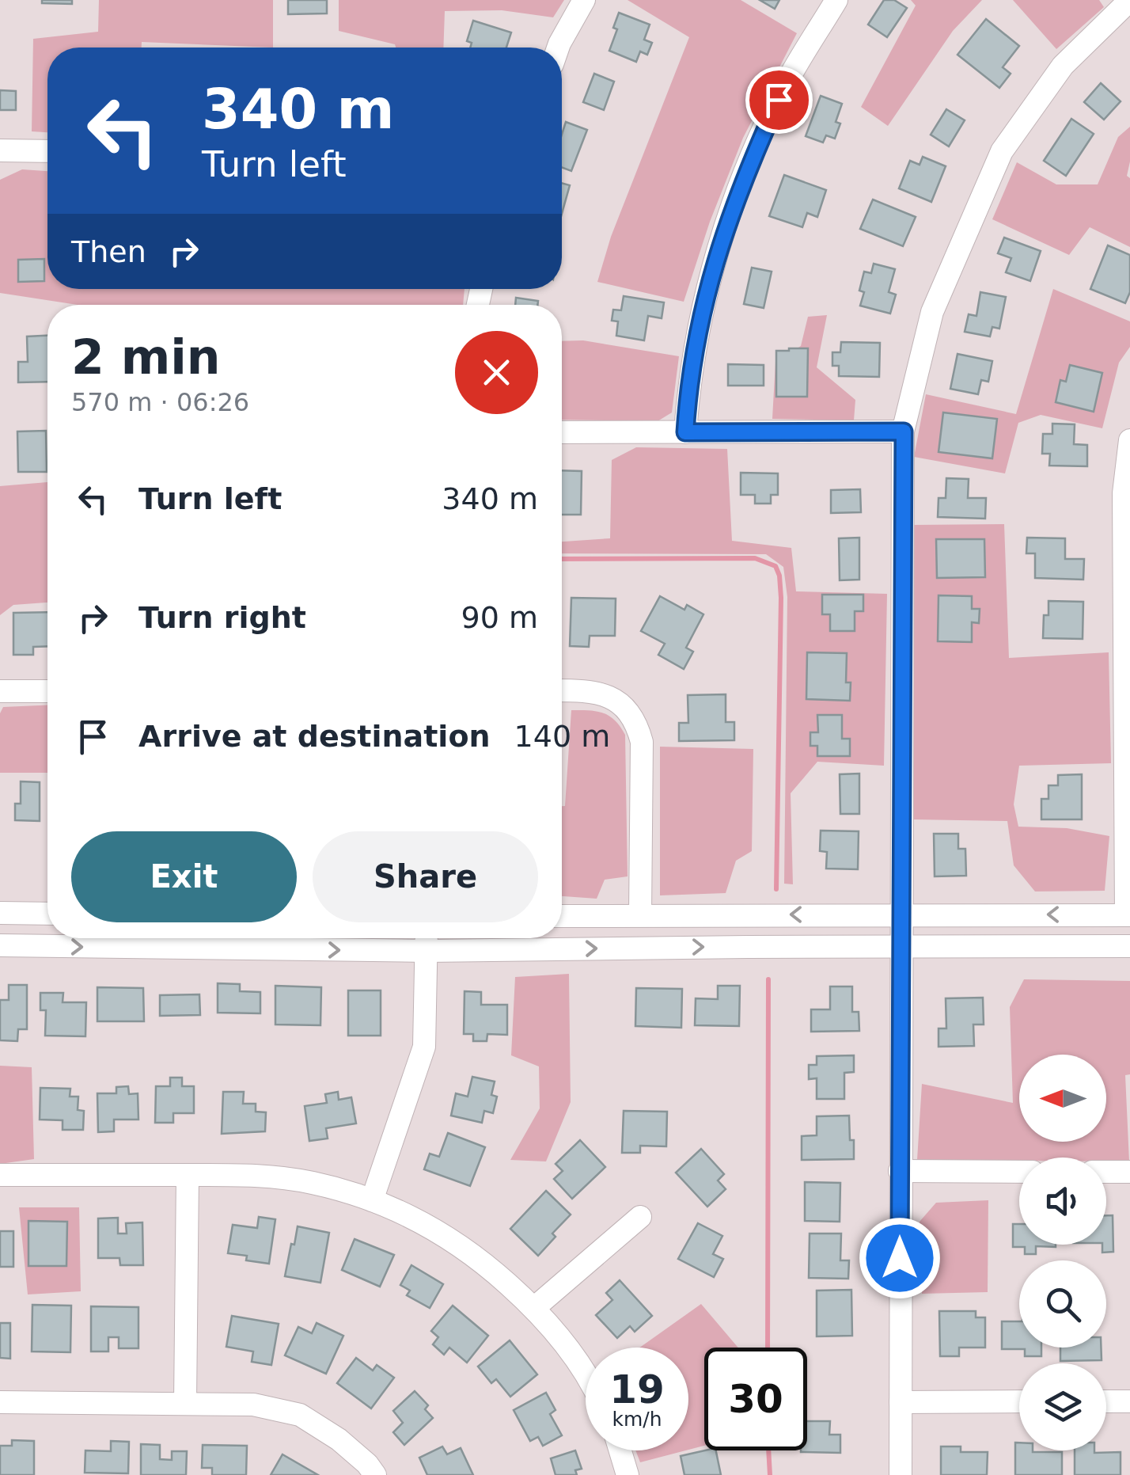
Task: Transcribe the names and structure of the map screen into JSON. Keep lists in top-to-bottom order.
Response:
{
  "north": "left",
  "page": {
    "turn": ["340 m", "Turn left"],
    "then": "Then",
    "heading": ["2 min", "570 m · 06:26"],
    "list": [
      {
        "name": "Turn left",
        "value": "340 m"
      },
      {
        "name": "Turn right",
        "value": "90 m"
      },
      {
        "name": "Arrive at destination",
        "value": "140 m"
      }
    ],
    "buttons": ["Exit", "Share"],
    "speed": "19 km/h",
    "limit": "30"
  }
}
